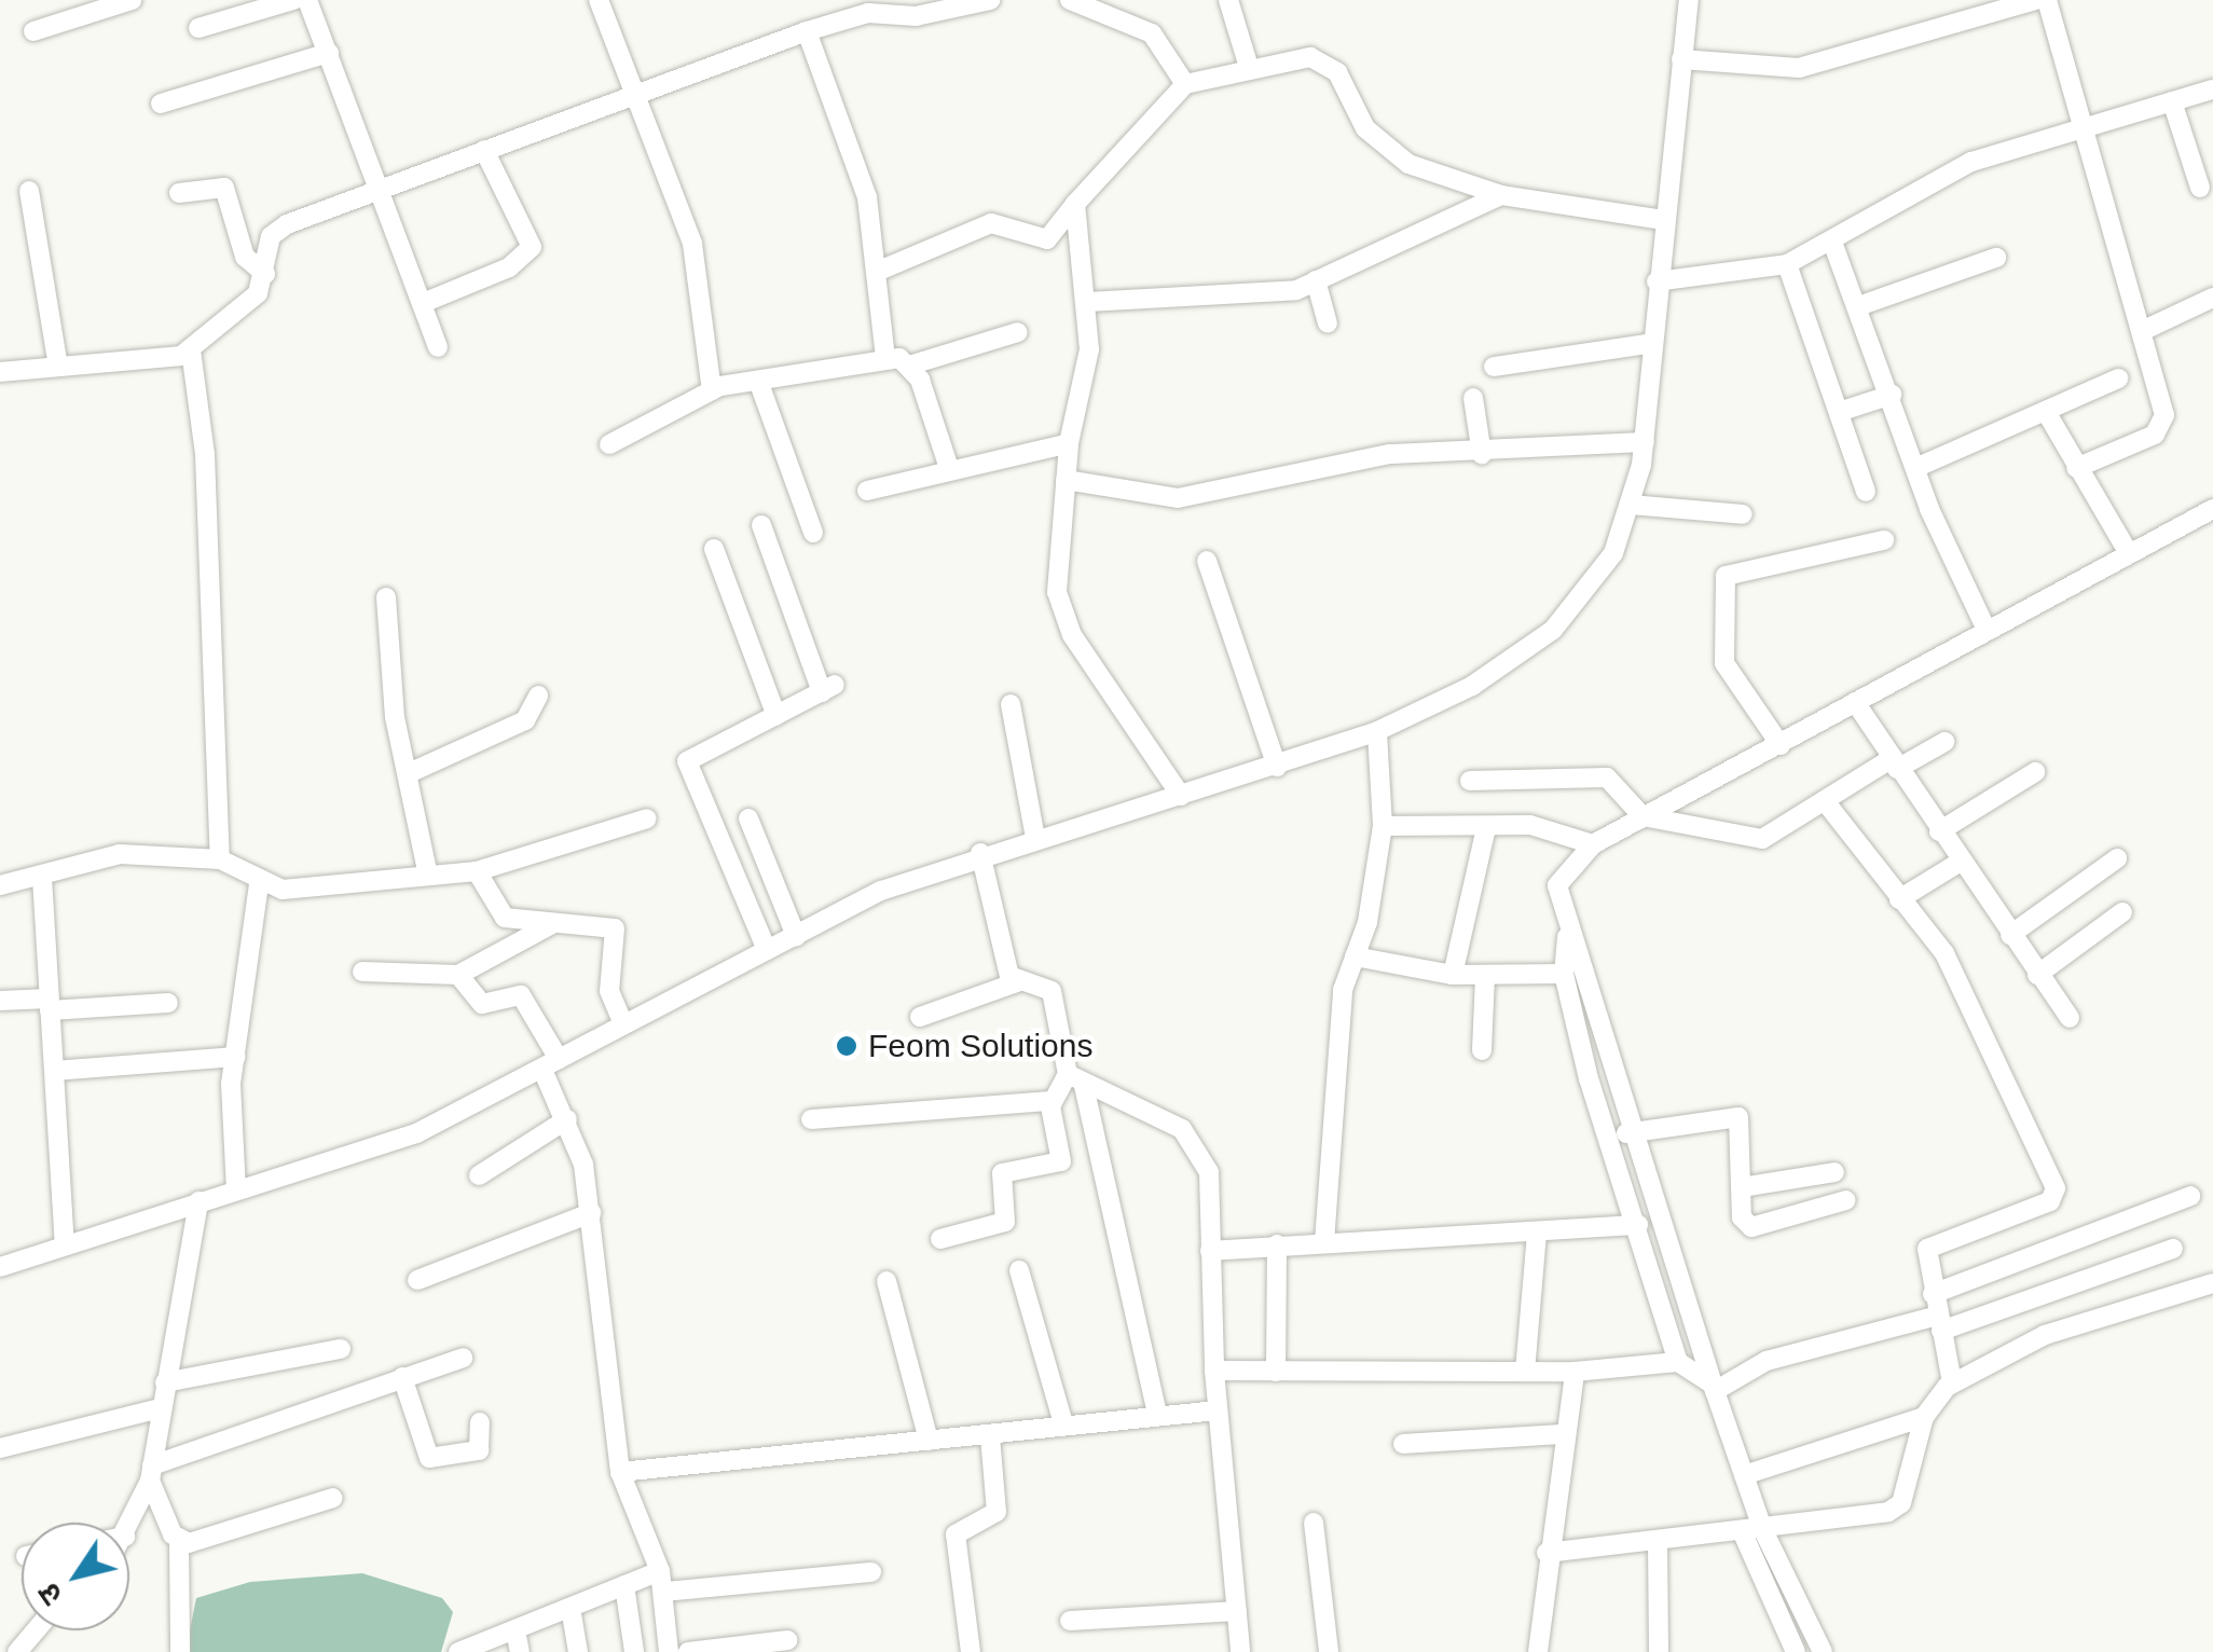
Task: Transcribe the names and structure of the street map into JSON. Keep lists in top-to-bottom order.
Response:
{
  "places": ["Feom Solutions"],
  "north": "bottom left"
}
